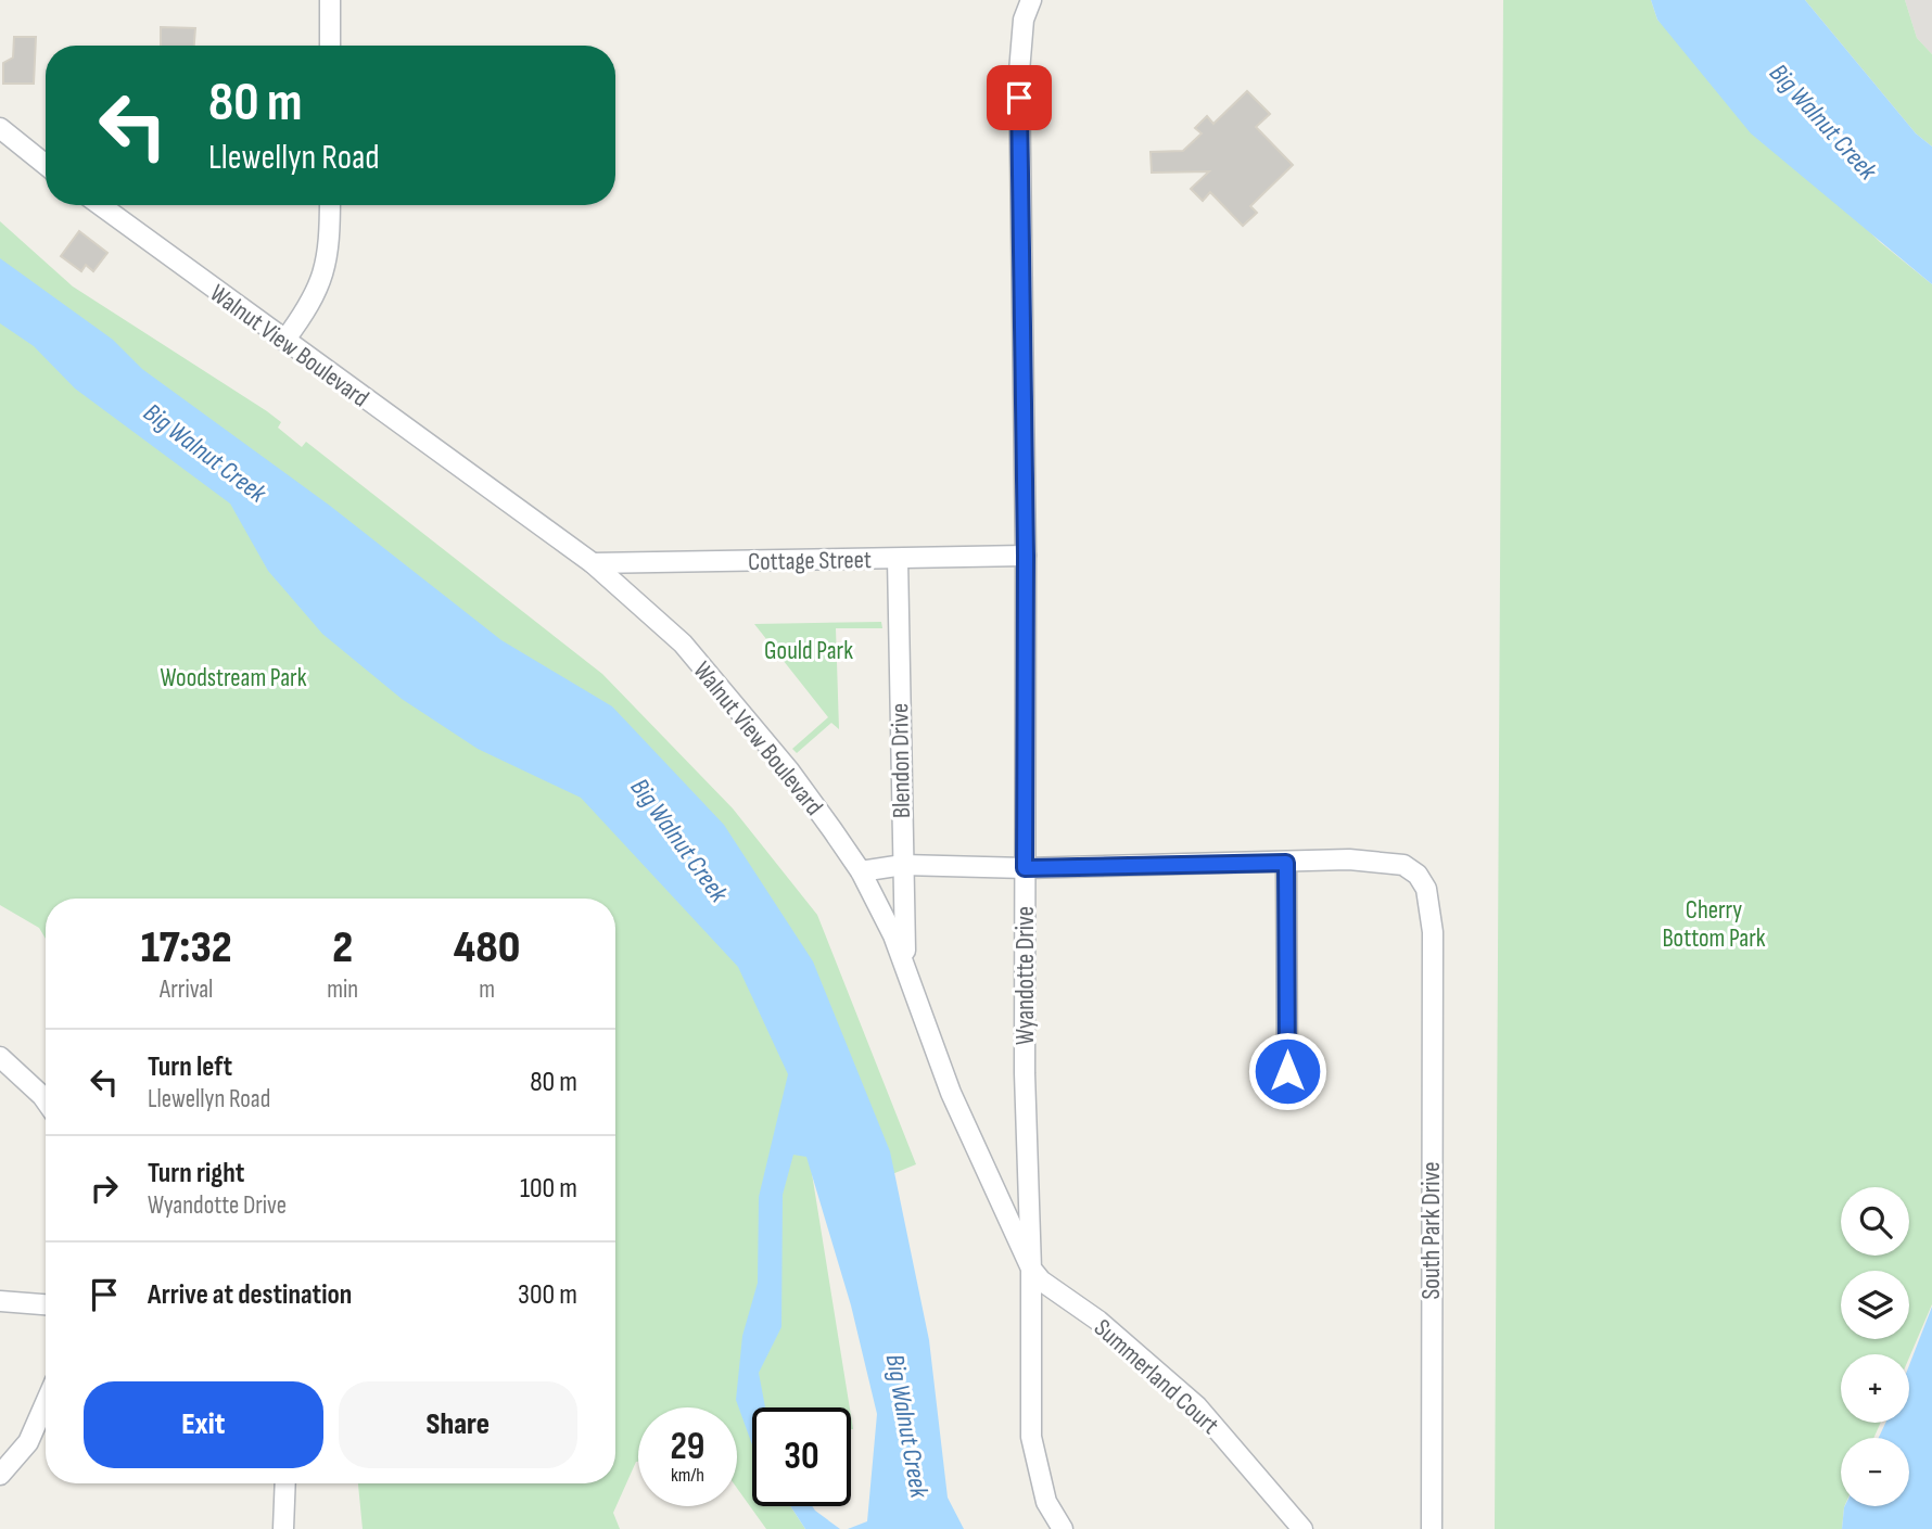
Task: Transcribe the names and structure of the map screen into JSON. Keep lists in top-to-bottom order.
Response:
{
  "streets": {
    "street": [
      "Walnut View Boulevard",
      "Cottage Street",
      "Blendon Drive",
      "Wyandotte Drive",
      "South Park Drive",
      "Summerland Court"
    ]
  },
  "crossings": [
    ["Walnut View Boulevard", "Cottage Street"],
    ["Walnut View Boulevard", "Blendon Drive"],
    ["Walnut View Boulevard", "Wyandotte Drive"],
    ["Walnut View Boulevard", "South Park Drive"],
    ["Walnut View Boulevard", "Summerland Court"],
    ["Cottage Street", "Blendon Drive"],
    ["Cottage Street", "Wyandotte Drive"],
    ["Blendon Drive", "South Park Drive"],
    ["Wyandotte Drive", "South Park Drive"],
    ["Wyandotte Drive", "Summerland Court"]
  ],
  "water": ["Big Walnut Creek"],
  "parks": ["Gould Park", "Woodstream Park", "Cherry Bottom Park"],
  "page": {
    "turn": ["80 m", "Llewellyn Road"],
    "eta": [
      "17:32",
      "Arrival",
      "2",
      "min",
      "480",
      "m"
    ],
    "list": [
      {
        "name": "Turn left",
        "note": "Llewellyn Road",
        "value": "80 m"
      },
      {
        "name": "Turn right",
        "note": "Wyandotte Drive",
        "value": "100 m"
      },
      {
        "name": "Arrive at destination",
        "value": "300 m"
      }
    ],
    "map_buttons": ["+", "−"],
    "buttons": ["Exit", "Share"],
    "speed": "29 km/h",
    "limit": "30"
  }
}
